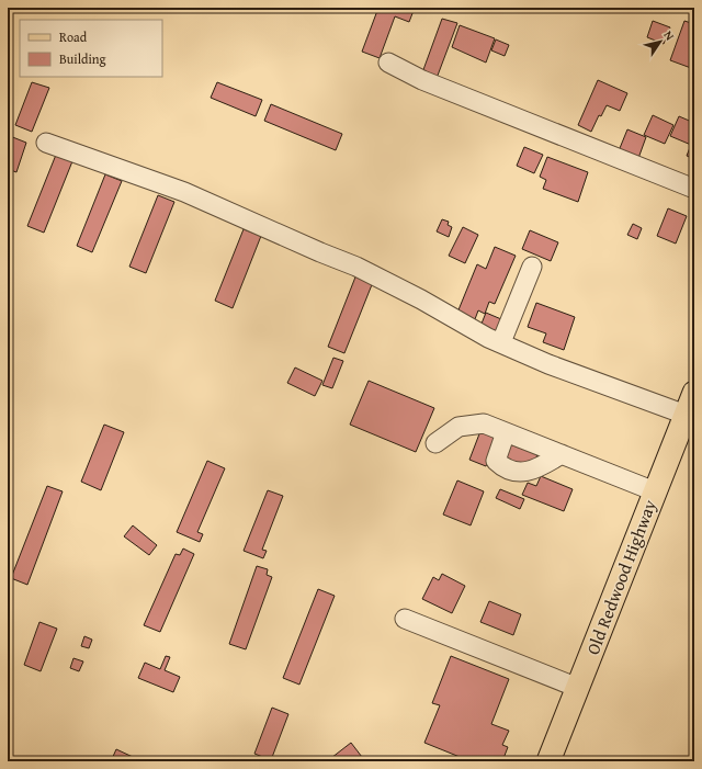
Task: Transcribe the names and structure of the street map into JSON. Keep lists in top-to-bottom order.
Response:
{
  "streets": {
    "main road": ["Old Redwood Highway"]
  },
  "legend": ["Road", "Building"],
  "north": "top right"
}
